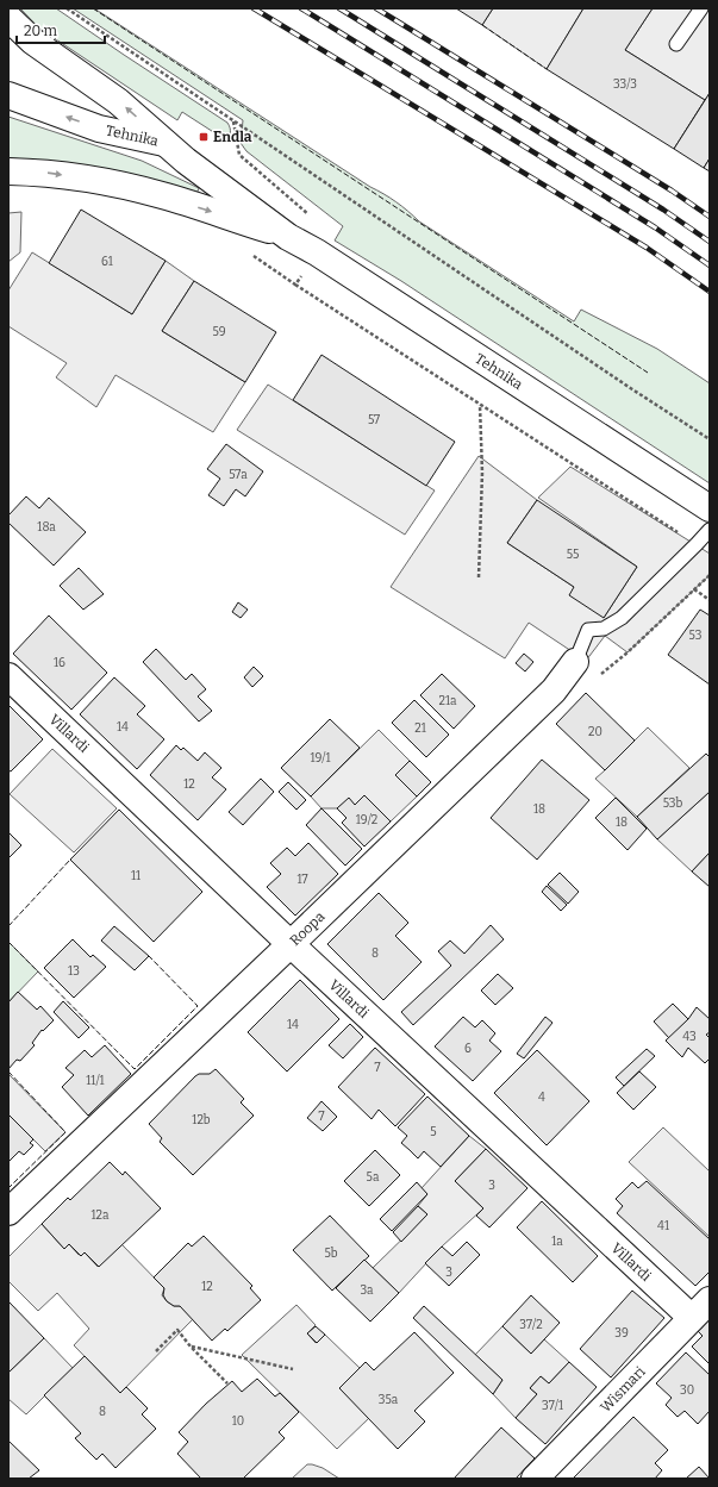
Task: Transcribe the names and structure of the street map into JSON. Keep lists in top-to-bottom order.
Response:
{
  "streets": {
    "street": [
      "Tehnika",
      "Villardi",
      "Roopa",
      "Wismari"
    ]
  },
  "crossings": [
    ["Villardi", "Roopa"],
    ["Villardi", "Wismari"]
  ],
  "places": {
    "transit": ["Endla"]
  },
  "house_numbers": [
    "33/3",
    "61",
    "59",
    "57",
    "57a",
    "18a",
    "55",
    "53",
    "16",
    "21a",
    "14",
    "21",
    "20",
    "19/1",
    "12",
    "53b",
    "18",
    "19/2",
    "18",
    "11",
    "17",
    "8",
    "13",
    "14",
    "43",
    "6",
    "7",
    "11/1",
    "4",
    "7",
    "12b",
    "5",
    "5a",
    "3",
    "12a",
    "41",
    "1a",
    "5b",
    "3",
    "12",
    "3a",
    "37/2",
    "39",
    "30",
    "35a",
    "37/1",
    "8",
    "10"
  ],
  "scale_bar": "20 m"
}
